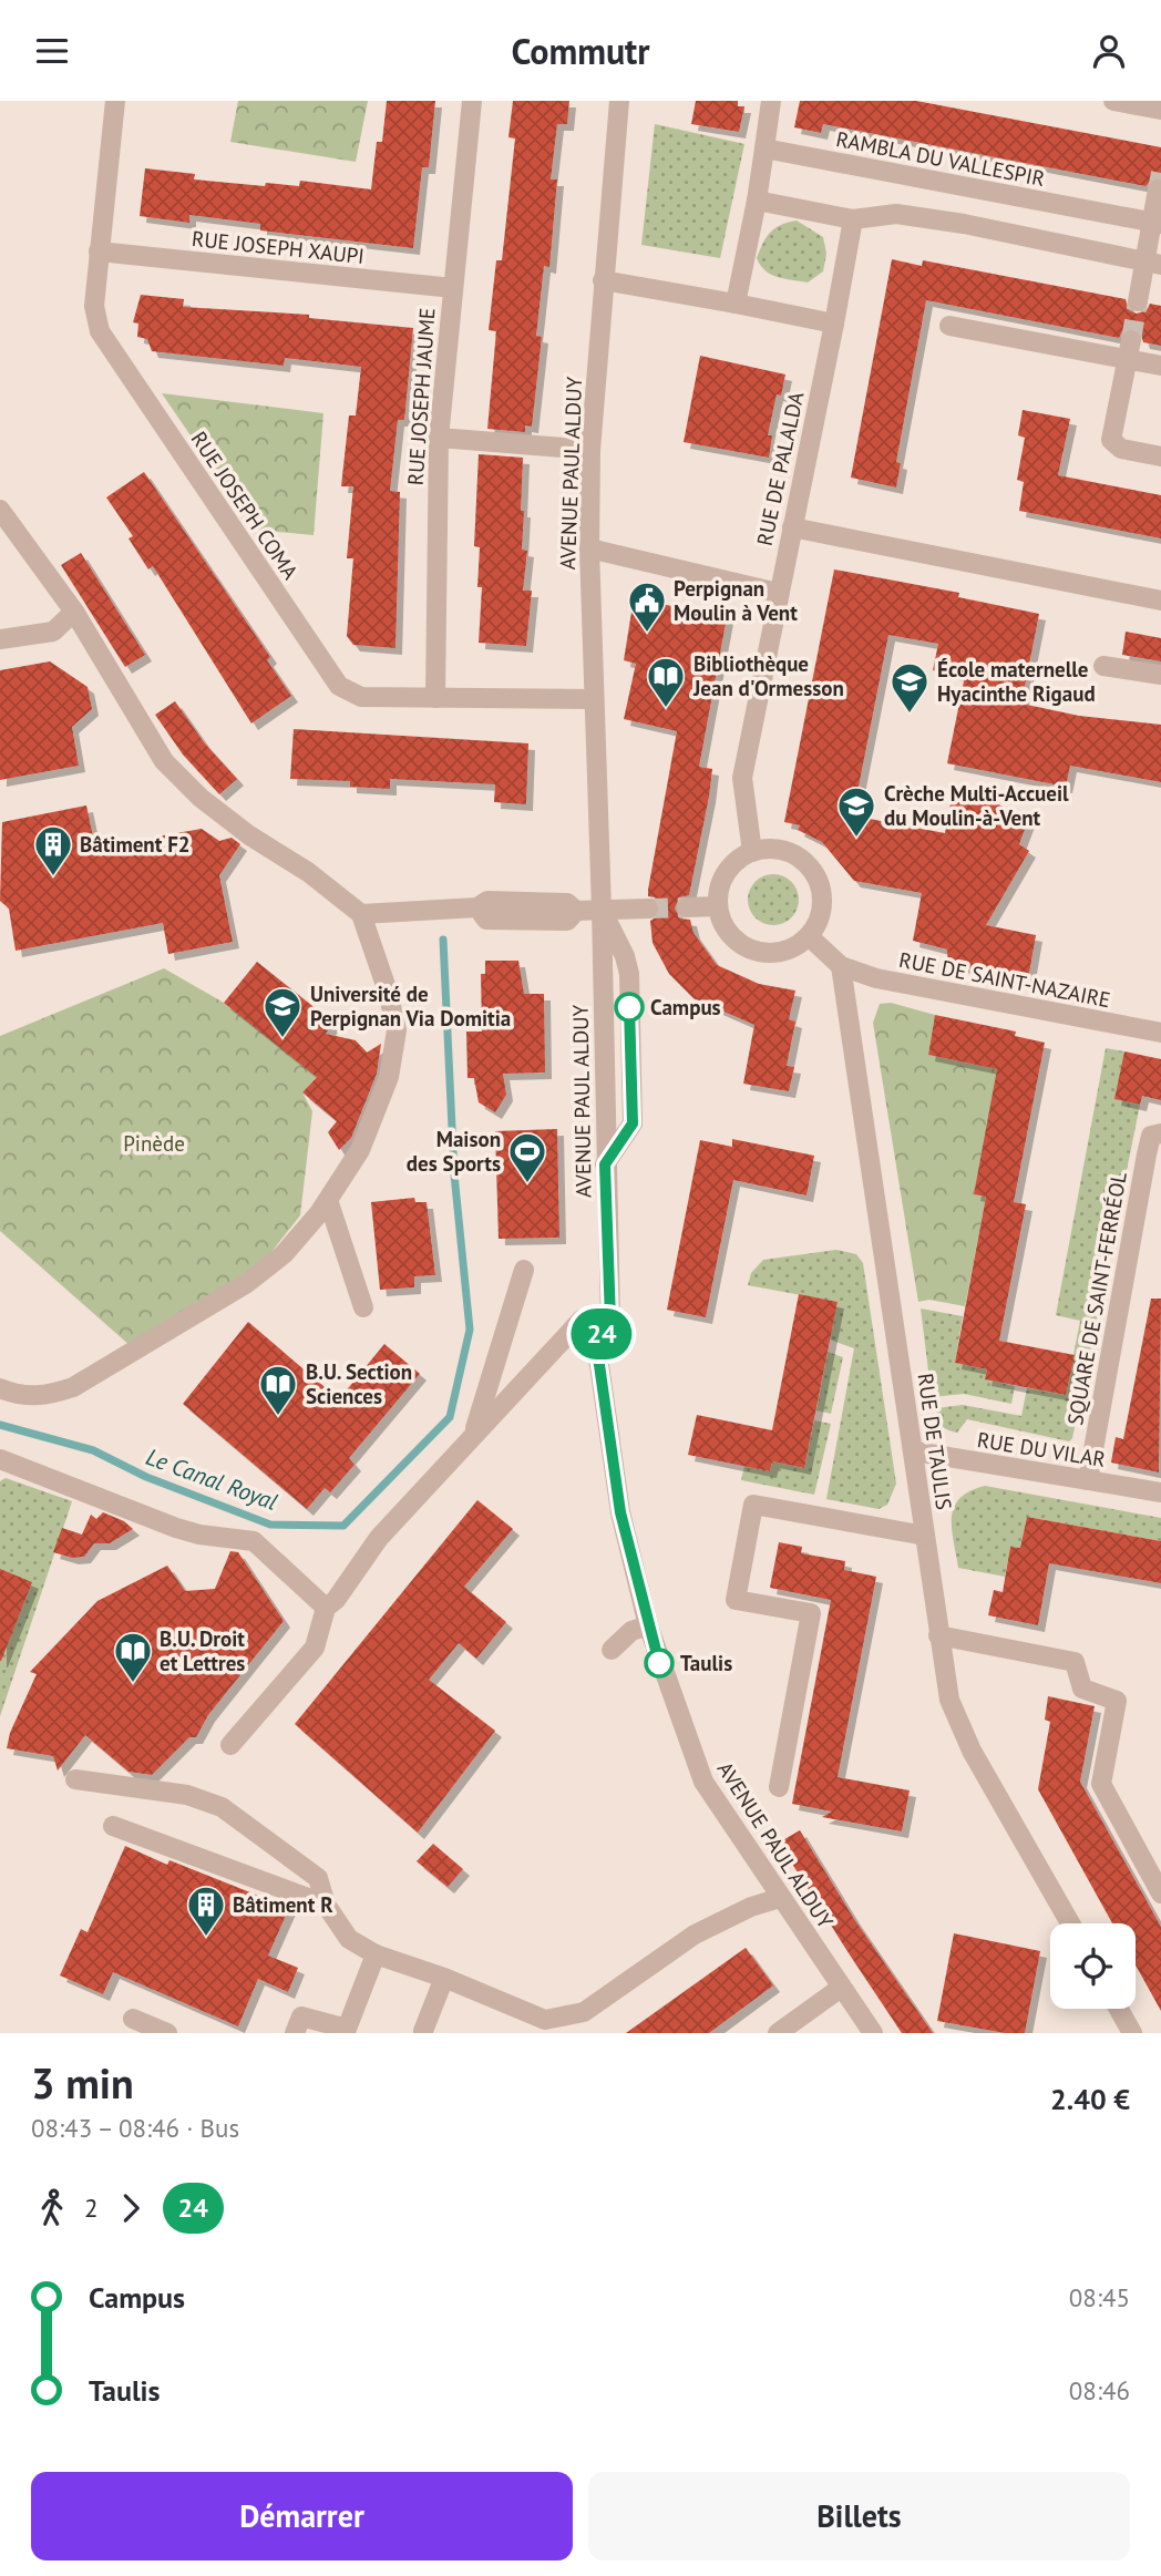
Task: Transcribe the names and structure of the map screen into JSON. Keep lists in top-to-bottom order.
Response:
{
  "streets": {
    "street": [
      "RAMBLA DU VALLESPIR",
      "RUE JOSEPH XAUPI",
      "RUE JOSEPH JAUME",
      "RUE DE PALALDA",
      "AVENUE PAUL ALDUY",
      "RUE JOSEPH COMA",
      "RUE DE SAINT-NAZAIRE",
      "SQUARE DE SAINT-FERRÉOL",
      "RUE DE TAULIS",
      "RUE DU VILAR"
    ]
  },
  "crossings": [
    ["RUE JOSEPH XAUPI", "RUE JOSEPH JAUME"],
    ["RUE JOSEPH XAUPI", "RUE JOSEPH COMA"],
    ["RUE JOSEPH JAUME", "RUE JOSEPH COMA"],
    ["AVENUE PAUL ALDUY", "RUE JOSEPH COMA"],
    ["RUE DE SAINT-NAZAIRE", "RUE DE TAULIS"],
    ["SQUARE DE SAINT-FERRÉOL", "RUE DU VILAR"],
    ["RUE DE TAULIS", "RUE DU VILAR"]
  ],
  "water": ["Le Canal Royal"],
  "parks": ["Pinède"],
  "places": {
    "public building": ["Perpignan Moulin à Vent"],
    "library": ["Bibliothèque Jean d'Ormesson", "B.U. Section Sciences", "B.U. Droit et Lettres"],
    "school or university": ["École maternelle Hyacinthe Rigaud", "Crèche Multi-Accueil du Moulin-à-Vent", "Université de Perpignan Via Domitia"],
    "building": ["Bâtiment F2", "Bâtiment R"],
    "other": ["Campus", "Taulis"],
    "sports": ["Maison des Sports"]
  },
  "lines": ["bus line 24"],
  "page": {
    "header": "Commutr",
    "on_map": "24",
    "heading": ["3 min", "08:43 – 08:46 · Bus", "2.40 €"],
    "legs": ["2", "24"],
    "list": [
      {
        "name": "Campus",
        "value": "08:45"
      },
      {
        "name": "Taulis",
        "value": "08:46"
      }
    ],
    "buttons": ["Démarrer", "Billets"]
  }
}
